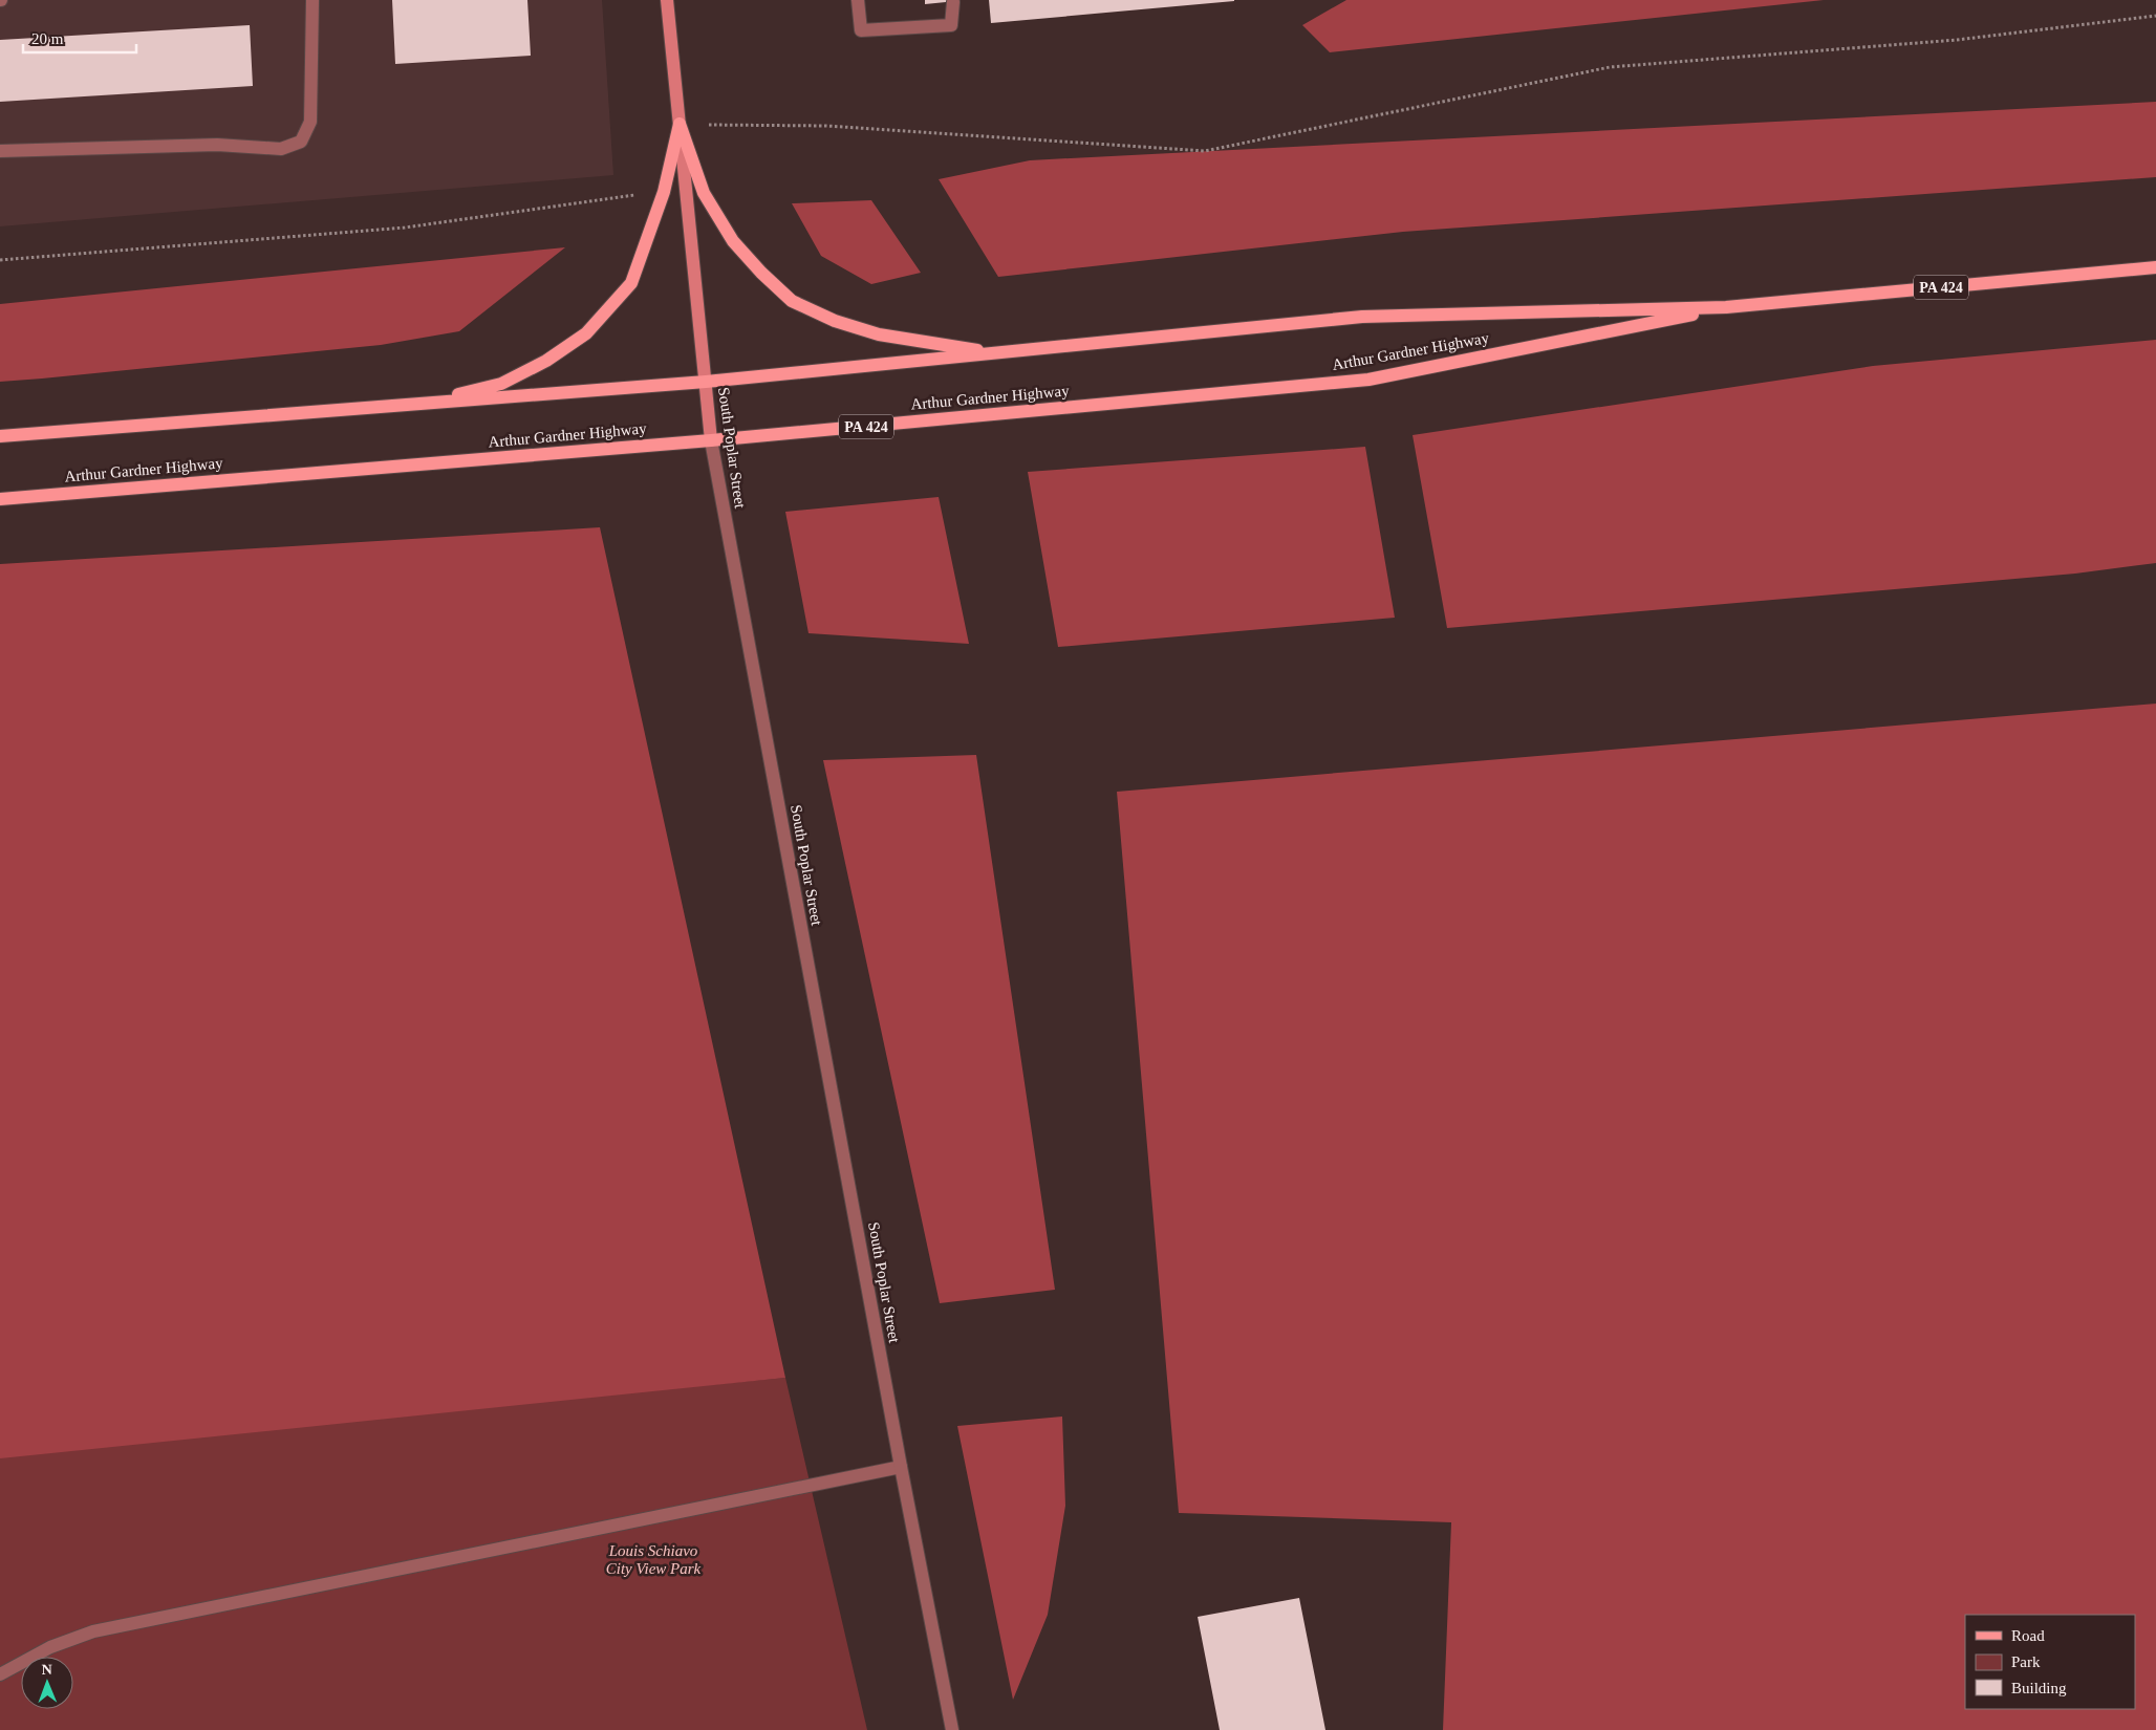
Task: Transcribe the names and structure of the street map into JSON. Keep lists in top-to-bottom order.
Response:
{
  "streets": {
    "main road": ["PA 424", "Arthur Gardner Highway", "South Poplar Street"]
  },
  "crossings": [
    ["Arthur Gardner Highway", "South Poplar Street"]
  ],
  "parks": ["Louis Schiavo City View Park"],
  "legend": ["Road", "Park", "Building"],
  "scale_bar": "20 m",
  "north": "top"
}
